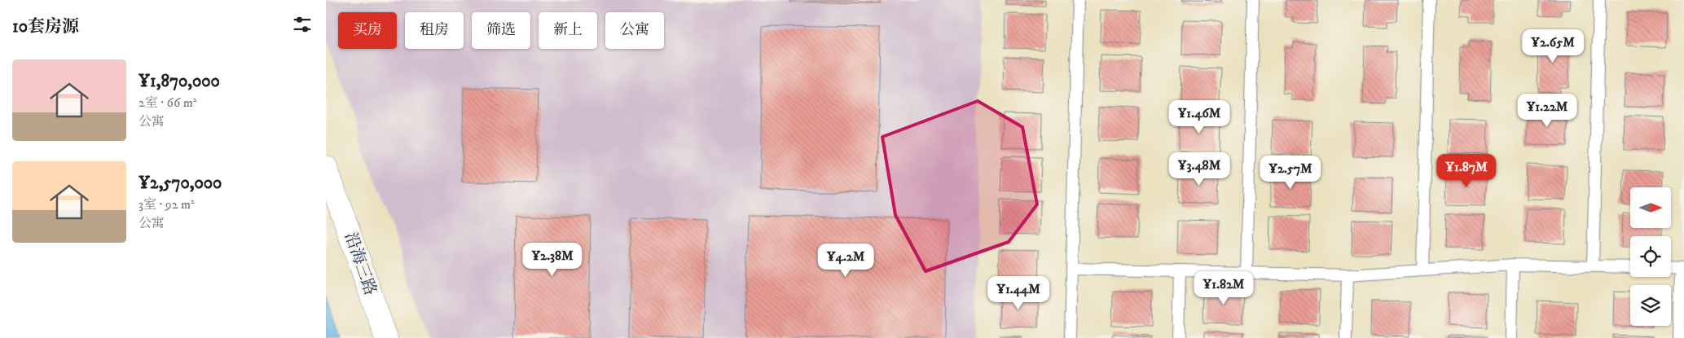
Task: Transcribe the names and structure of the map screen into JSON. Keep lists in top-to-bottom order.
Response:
{
  "streets": {
    "street": ["沿海三路"]
  },
  "north": "right",
  "page": {
    "heading": "10套房源",
    "chip": [
      "买房",
      "租房",
      "筛选",
      "新上",
      "公寓"
    ],
    "price": [
      "¥2.65M",
      "¥1.22M",
      "¥1.46M",
      "¥3.48M",
      "¥1.87M",
      "¥2.57M",
      "¥2.38M",
      "¥4.2M",
      "¥1.82M",
      "¥1.44M"
    ],
    "list": [
      {
        "name": "¥1,870,000",
        "note": "2室 · 66 m² · 公寓"
      },
      {
        "name": "¥2,570,000",
        "note": "3室 · 92 m² · 公寓"
      }
    ]
  }
}
